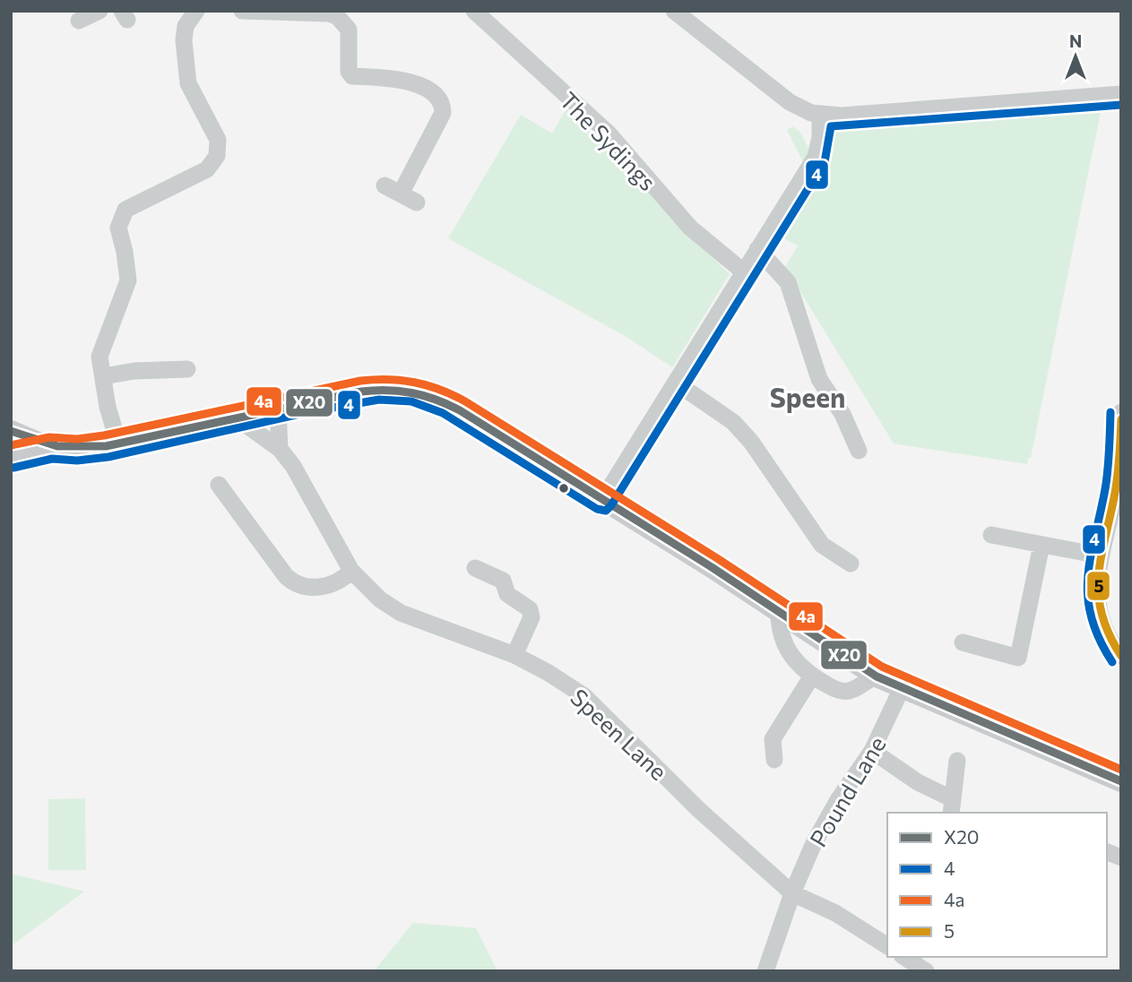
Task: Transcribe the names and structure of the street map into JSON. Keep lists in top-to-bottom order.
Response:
{
  "streets": {
    "street": ["The Sydings", "Speen Lane", "Pound Lane"]
  },
  "crossings": [
    ["Speen Lane", "Pound Lane"]
  ],
  "districts": ["Speen"],
  "lines": [
    "transit line 4",
    "transit line 4a",
    "transit line X20",
    "transit line 5"
  ],
  "legend": [
    "X20",
    "4",
    "4a",
    "5"
  ],
  "north": "top"
}
